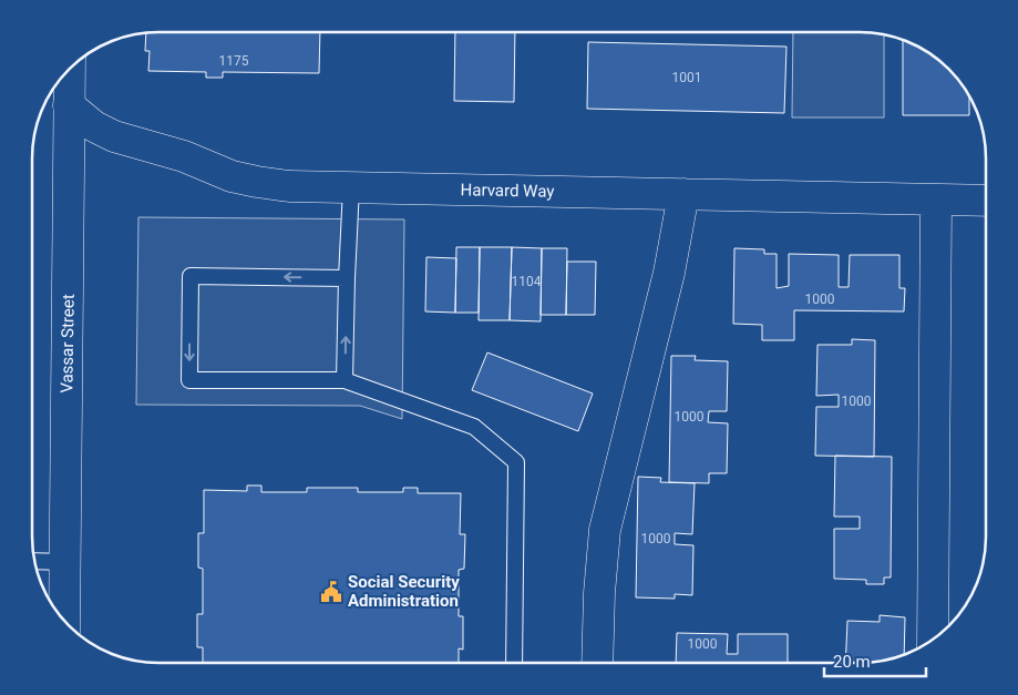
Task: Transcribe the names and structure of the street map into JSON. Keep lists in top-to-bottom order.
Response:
{
  "streets": {
    "street": ["Harvard Way", "Vassar Street"]
  },
  "crossings": [
    ["Harvard Way", "Vassar Street"]
  ],
  "places": {
    "public building": ["Social Security Administration"]
  },
  "house_numbers": [
    "1175",
    "1001",
    "1104",
    "1000",
    "1000",
    "1000",
    "1000",
    "1000"
  ],
  "scale_bar": "20 m"
}
